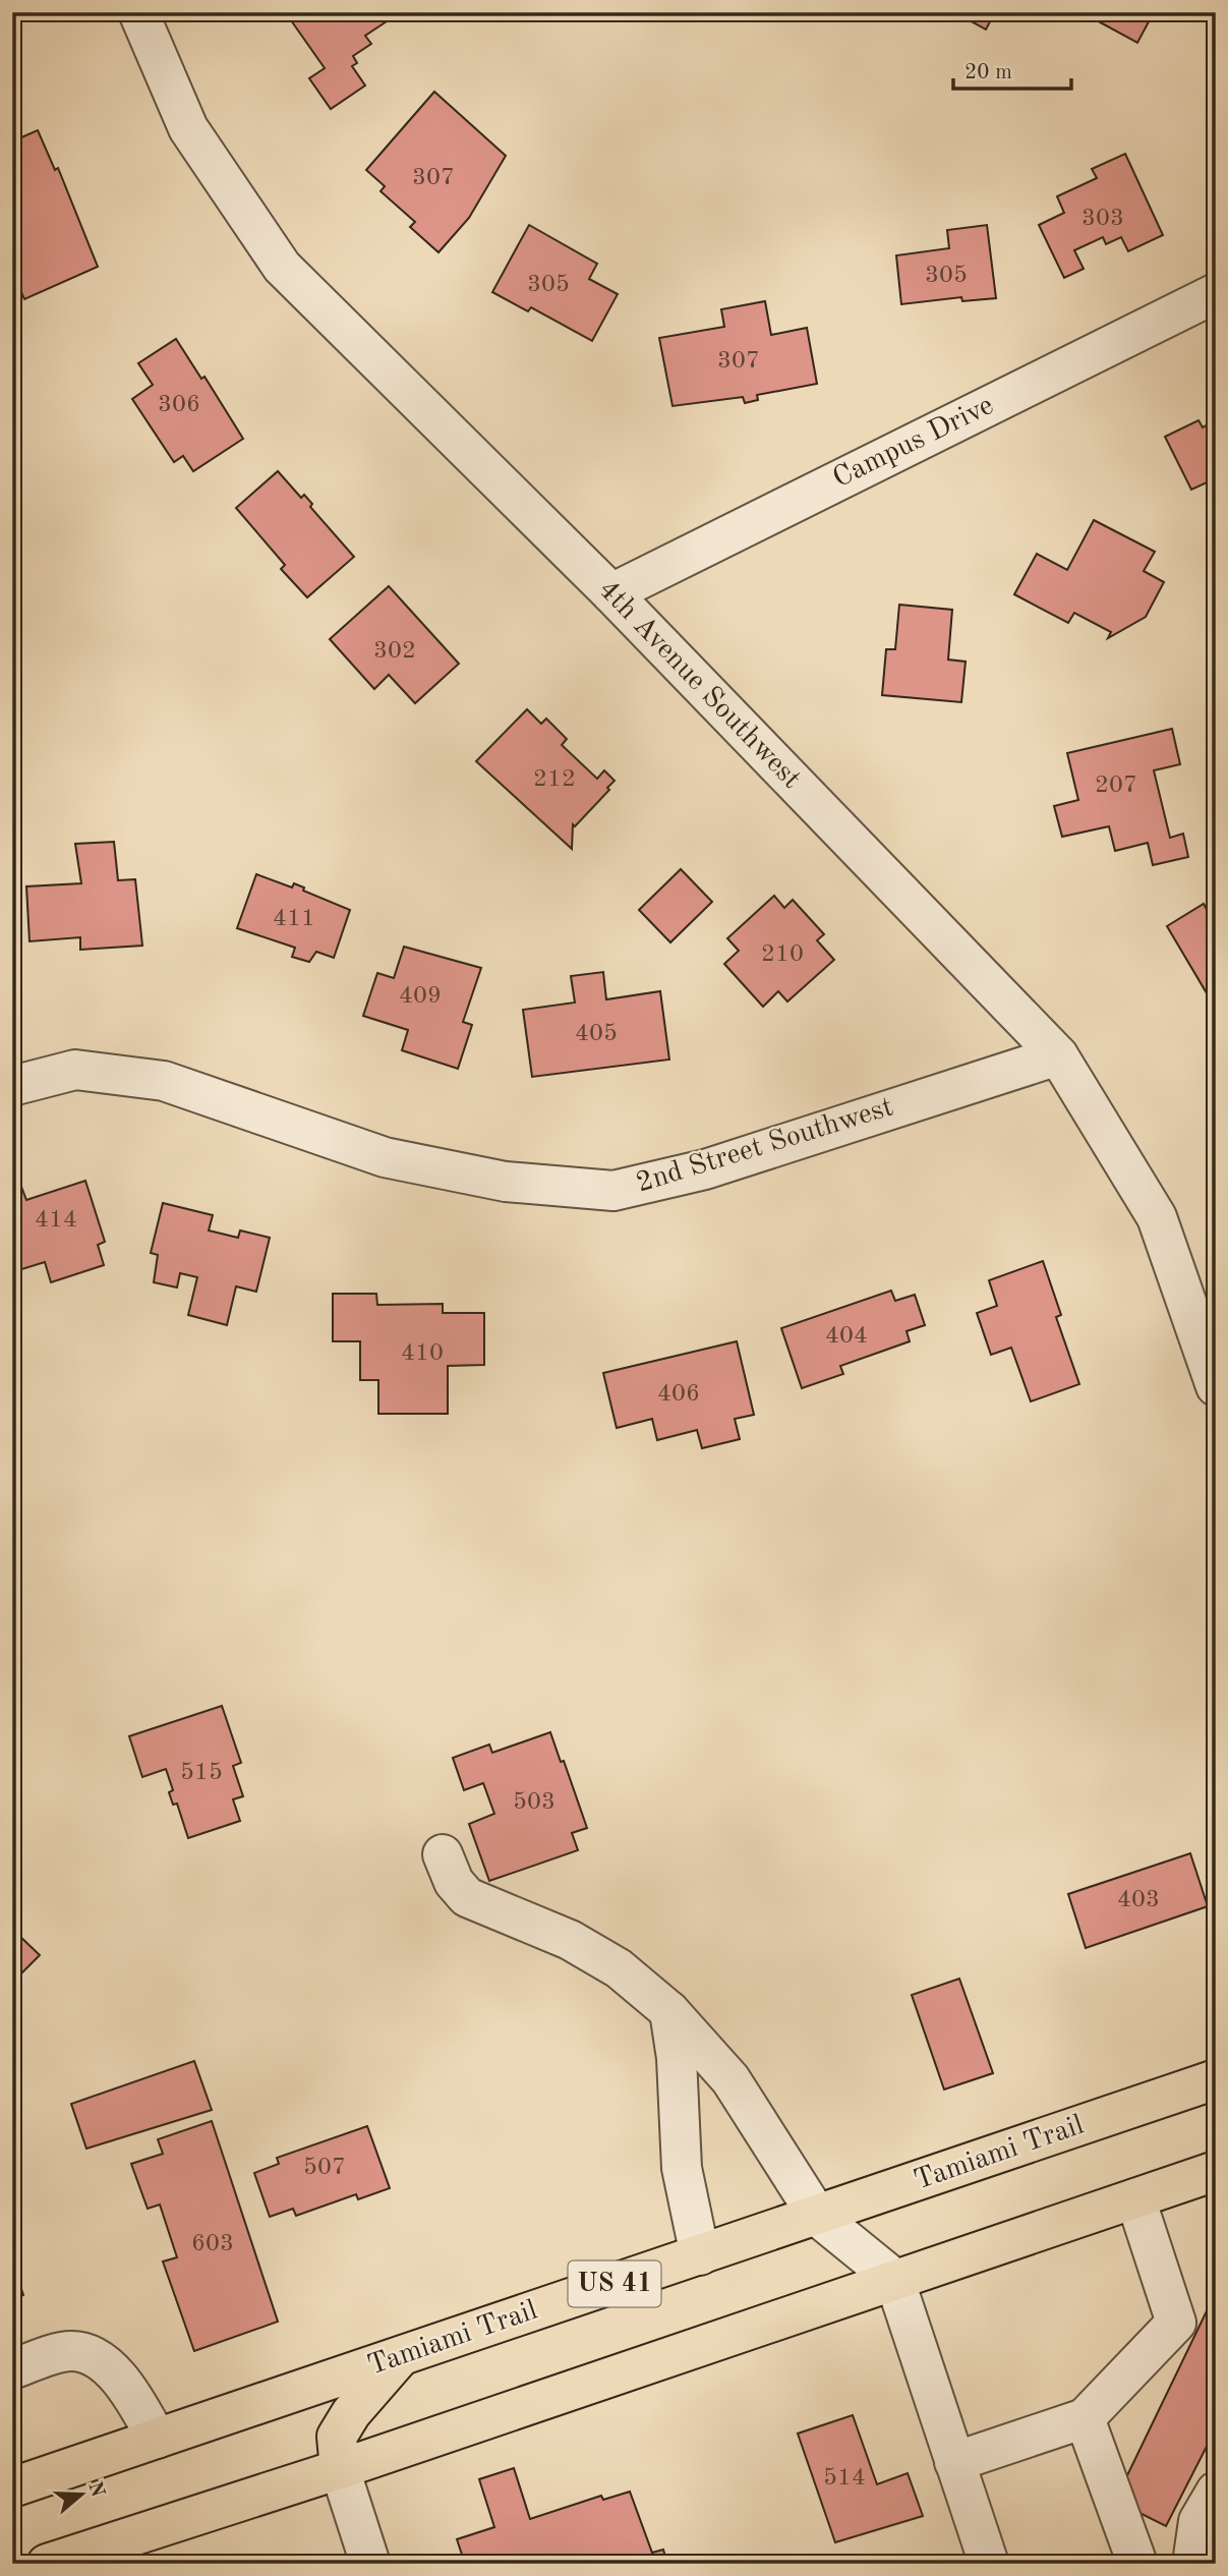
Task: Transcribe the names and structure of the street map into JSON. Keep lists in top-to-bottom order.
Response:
{
  "streets": {
    "main road": ["Tamiami Trail", "US 41"],
    "street": ["Campus Drive", "4th Avenue Southwest", "2nd Street Southwest"]
  },
  "crossings": [
    ["Campus Drive", "4th Avenue Southwest"],
    ["4th Avenue Southwest", "2nd Street Southwest"]
  ],
  "house_numbers": [
    "307",
    "303",
    "305",
    "305",
    "307",
    "306",
    "302",
    "212",
    "207",
    "411",
    "210",
    "409",
    "405",
    "414",
    "404",
    "410",
    "406",
    "515",
    "503",
    "403",
    "507",
    "603",
    "514"
  ],
  "scale_bar": "20 m",
  "north": "right"
}
